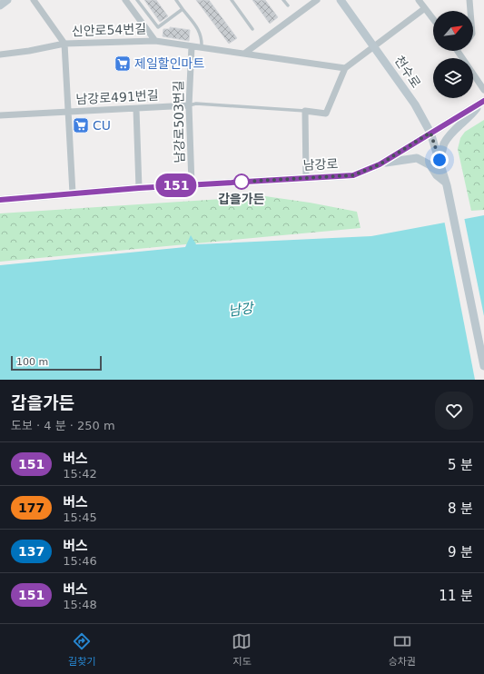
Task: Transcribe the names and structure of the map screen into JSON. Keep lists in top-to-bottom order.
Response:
{
  "streets": {
    "street": [
      "신안로54번길",
      "천수로",
      "남강로491번길",
      "남강로503번길",
      "남강로"
    ]
  },
  "crossings": [
    ["신안로54번길", "남강로491번길"],
    ["신안로54번길", "남강로503번길"],
    ["천수로", "남강로"],
    ["남강로491번길", "남강로503번길"],
    ["남강로491번길", "남강로"],
    ["남강로503번길", "남강로"]
  ],
  "water": ["남강"],
  "places": {
    "supermarket": ["제일할인마트", "CU"],
    "other": ["갑을가든"]
  },
  "lines": ["bus line 151"],
  "scale_bar": "100 m",
  "north": "top right",
  "page": {
    "on_map": "151",
    "scale": "100 m",
    "heading": ["갑을가든", "도보 · 4 분 · 250 m"],
    "list": [
      {
        "mark": "151",
        "name": "버스",
        "note": "15:42",
        "value": "5 분"
      },
      {
        "mark": "177",
        "name": "버스",
        "note": "15:45",
        "value": "8 분"
      },
      {
        "mark": "137",
        "name": "버스",
        "note": "15:46",
        "value": "9 분"
      },
      {
        "mark": "151",
        "name": "버스",
        "note": "15:48",
        "value": "11 분"
      }
    ],
    "tabs": ["길찾기", "지도", "승차권"]
  }
}
